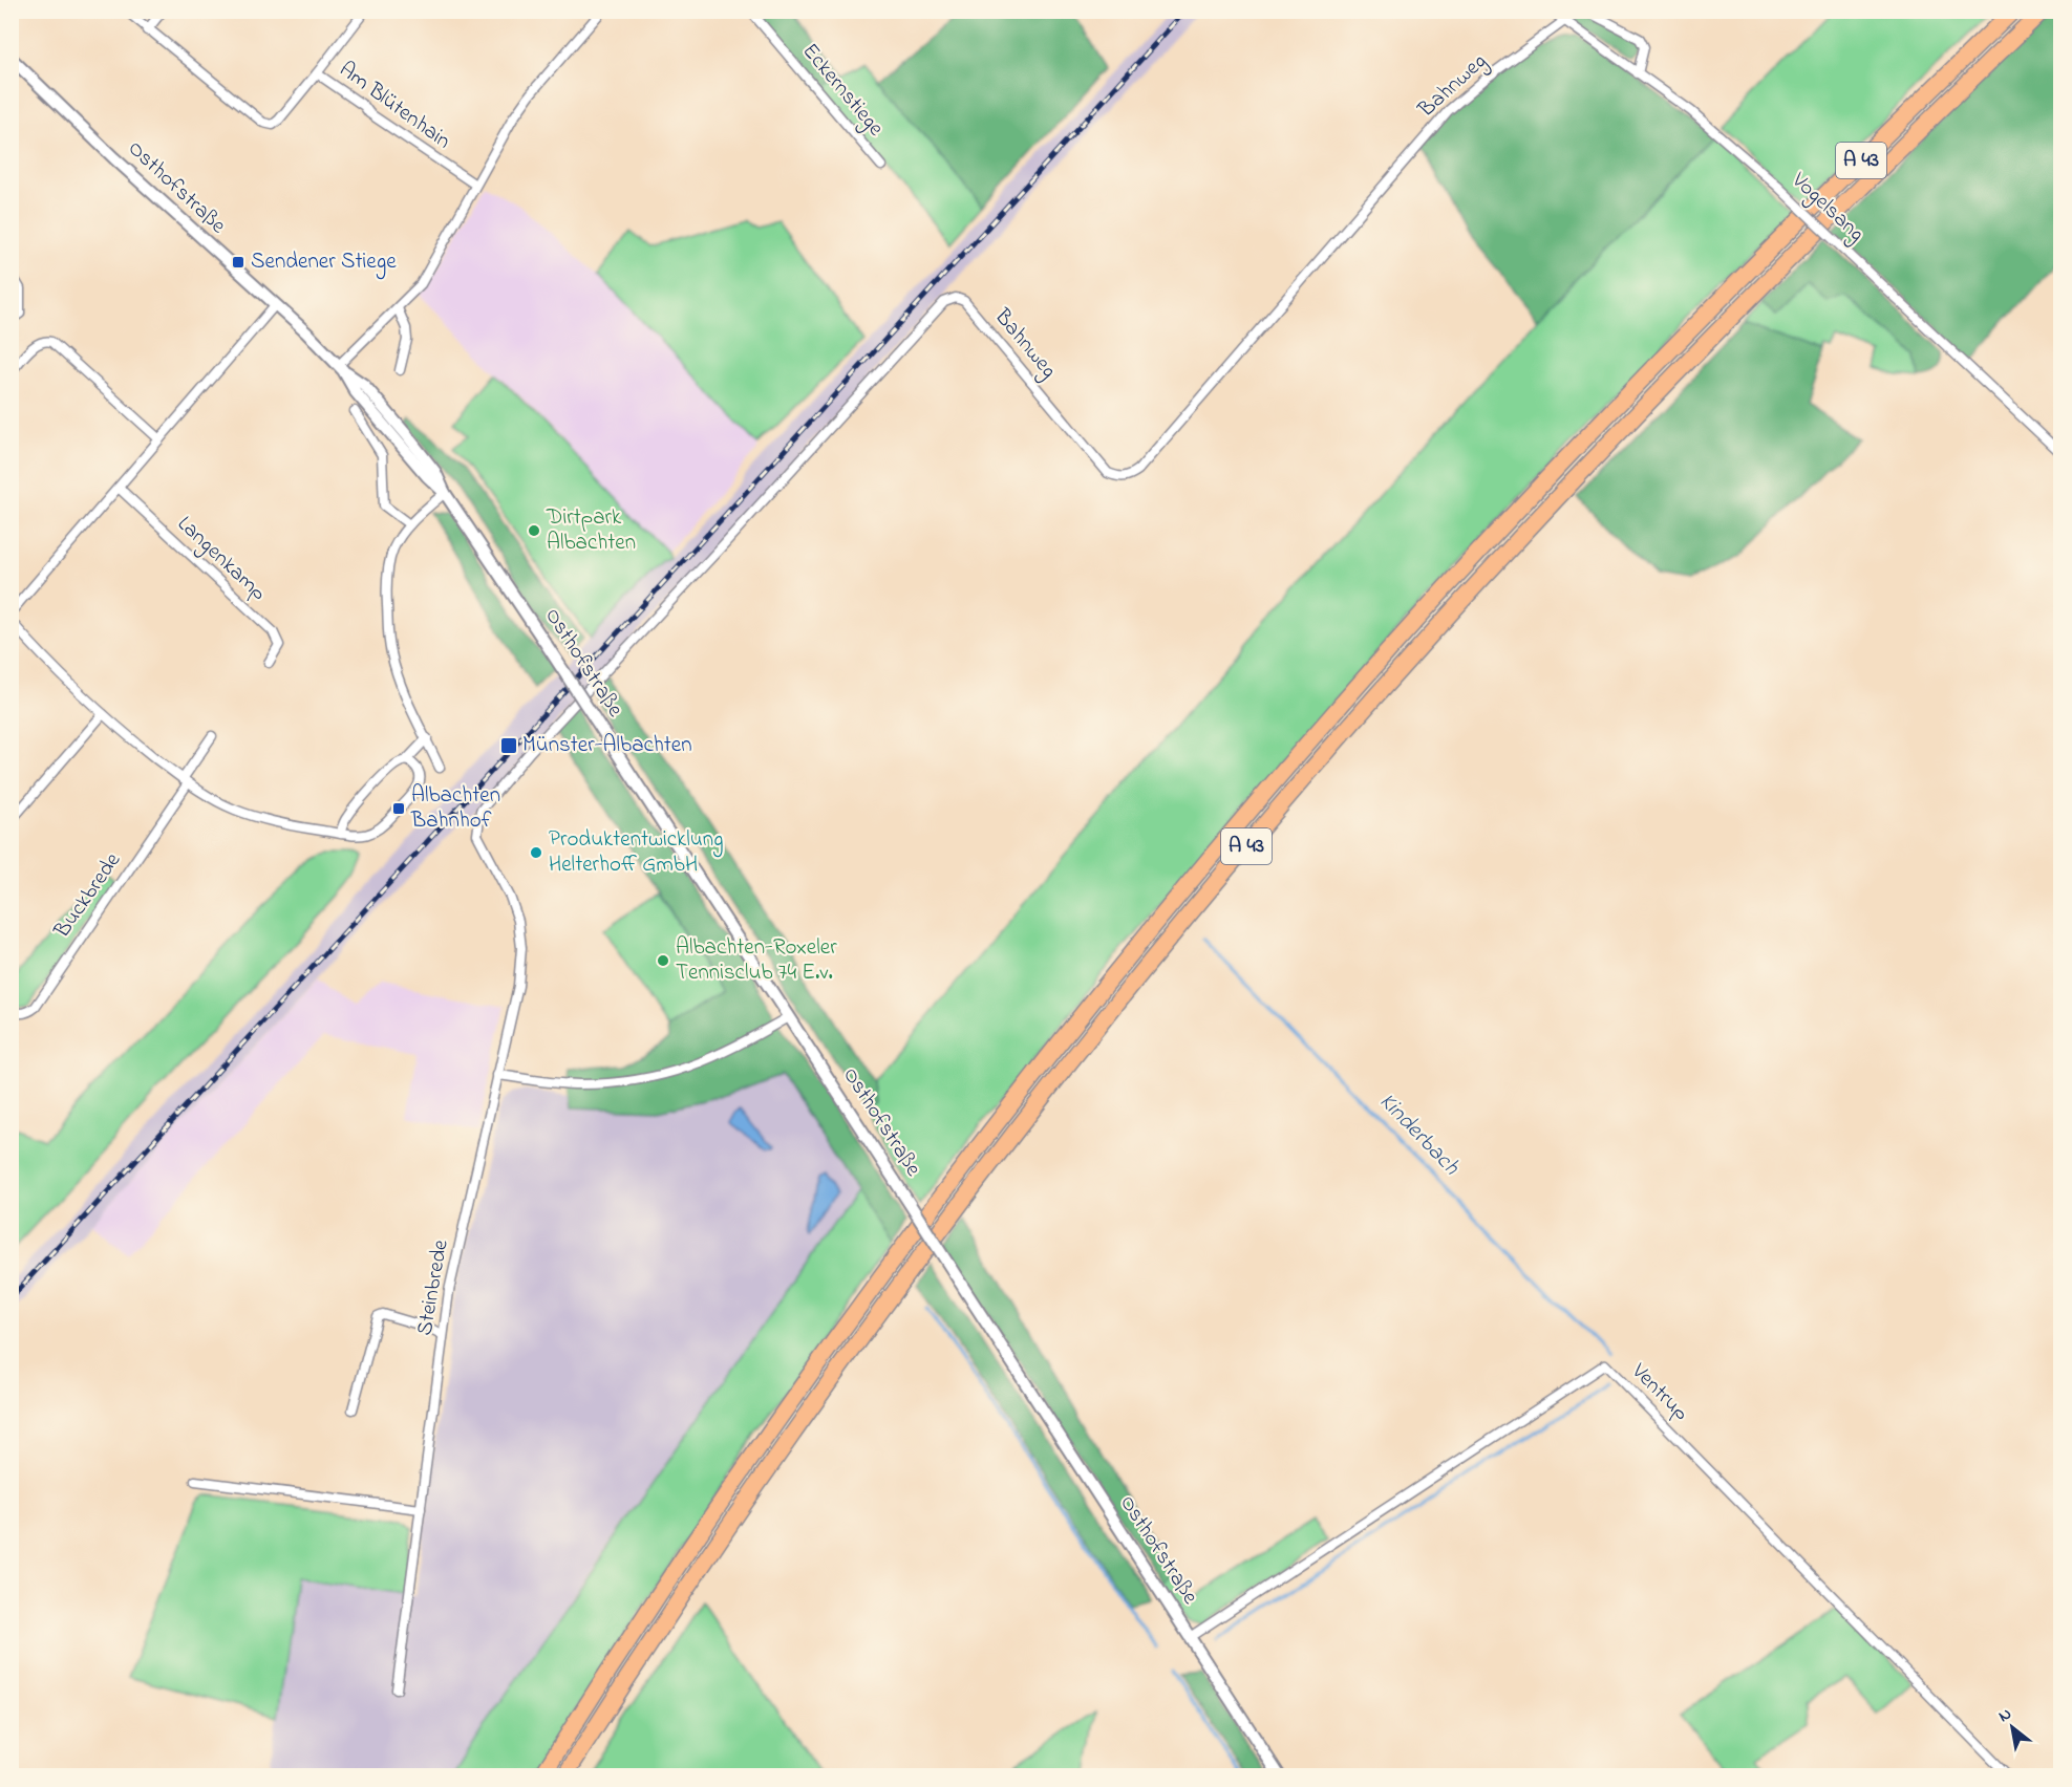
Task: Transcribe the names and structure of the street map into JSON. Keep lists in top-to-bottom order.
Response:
{
  "streets": {
    "highway": ["A 43"],
    "street": [
      "Bahnweg",
      "Eckernstiege",
      "Am Blütenhain",
      "Osthofstraße",
      "Vogelsang",
      "Langenkamp",
      "Buckbrede",
      "Steinbrede",
      "Ventrup"
    ]
  },
  "crossings": [
    ["Bahnweg", "Vogelsang"],
    ["Bahnweg", "Steinbrede"],
    ["Osthofstraße", "Ventrup"]
  ],
  "water": ["Kinderbach"],
  "places": {
    "transit": ["Sendener Stiege", "Münster-Albachten", "Albachten Bahnhof"],
    "other": ["Dirtpark Albachten", "Produktentwicklung Helterhoff GmbH", "Albachten-Roxeler Tennisclub 74 E.v."]
  },
  "north": "top left"
}
